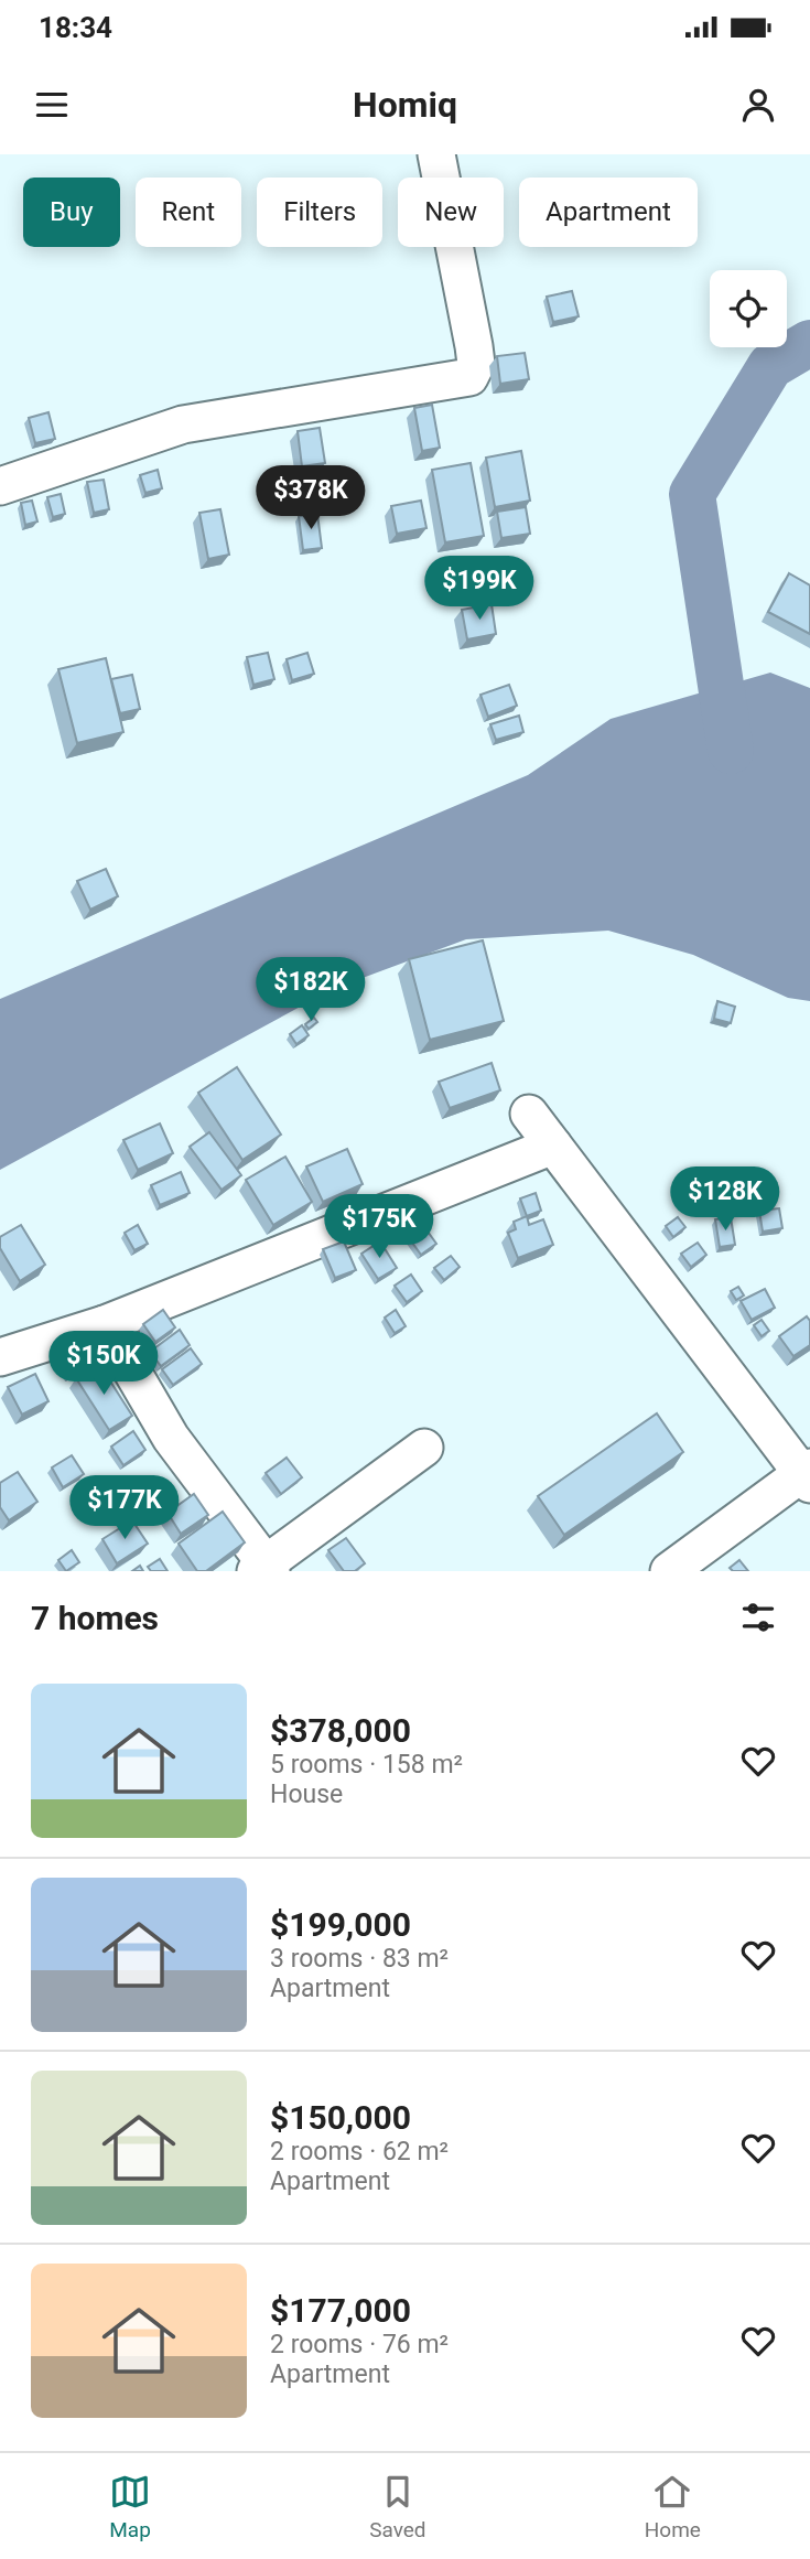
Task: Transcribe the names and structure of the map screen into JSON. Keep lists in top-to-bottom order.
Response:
{
  "page": {
    "status": "18:34",
    "header": "Homiq",
    "chip": [
      "Buy",
      "Rent",
      "Filters",
      "New",
      "Apartment"
    ],
    "price": [
      "$378K",
      "$199K",
      "$182K",
      "$128K",
      "$175K",
      "$150K",
      "$177K"
    ],
    "heading": "7 homes",
    "list": [
      {
        "name": "$378,000",
        "note": "5 rooms · 158 m² · House"
      },
      {
        "name": "$199,000",
        "note": "3 rooms · 83 m² · Apartment"
      },
      {
        "name": "$150,000",
        "note": "2 rooms · 62 m² · Apartment"
      },
      {
        "name": "$177,000",
        "note": "2 rooms · 76 m² · Apartment"
      }
    ],
    "tabs": ["Map", "Saved", "Home"]
  }
}
